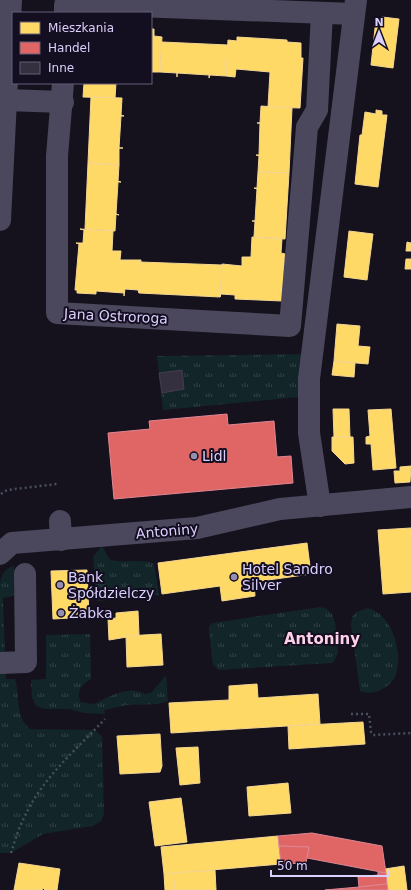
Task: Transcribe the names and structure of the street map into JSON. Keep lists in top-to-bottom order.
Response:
{
  "streets": {
    "street": ["Jana Ostroroga", "Antoniny"]
  },
  "districts": ["Antoniny"],
  "places": [
    "Lidl",
    "Hotel Sandro Silver",
    "Bank Spółdzielczy",
    "Żabka"
  ],
  "legend": ["Mieszkania", "Handel", "Inne"],
  "scale_bar": "50 m",
  "north": "top"
}
